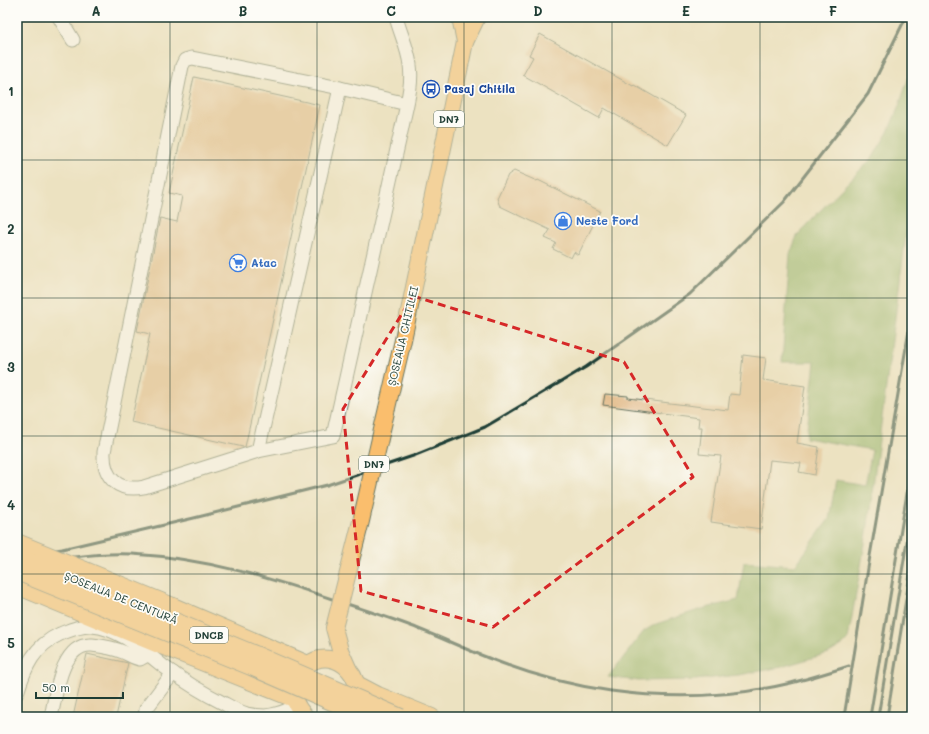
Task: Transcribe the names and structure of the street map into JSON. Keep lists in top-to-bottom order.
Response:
{
  "streets": {
    "main road": [
      "DN7",
      "ȘOSEAUA CHITILEI",
      "ȘOSEAUA DE CENTURĂ",
      "DNCB"
    ]
  },
  "crossings": [
    ["DN7", "ȘOSEAUA CHITILEI"]
  ],
  "places": {
    "bus stop": ["Pasaj Chitila"],
    "shop": ["Neste Ford"],
    "supermarket": ["Atac"]
  },
  "scale_bar": "50 m",
  "grid": {
    "columns": [
      "A",
      "B",
      "C",
      "D",
      "E",
      "F"
    ],
    "rows": [
      "1",
      "2",
      "3",
      "4",
      "5"
    ]
  }
}
